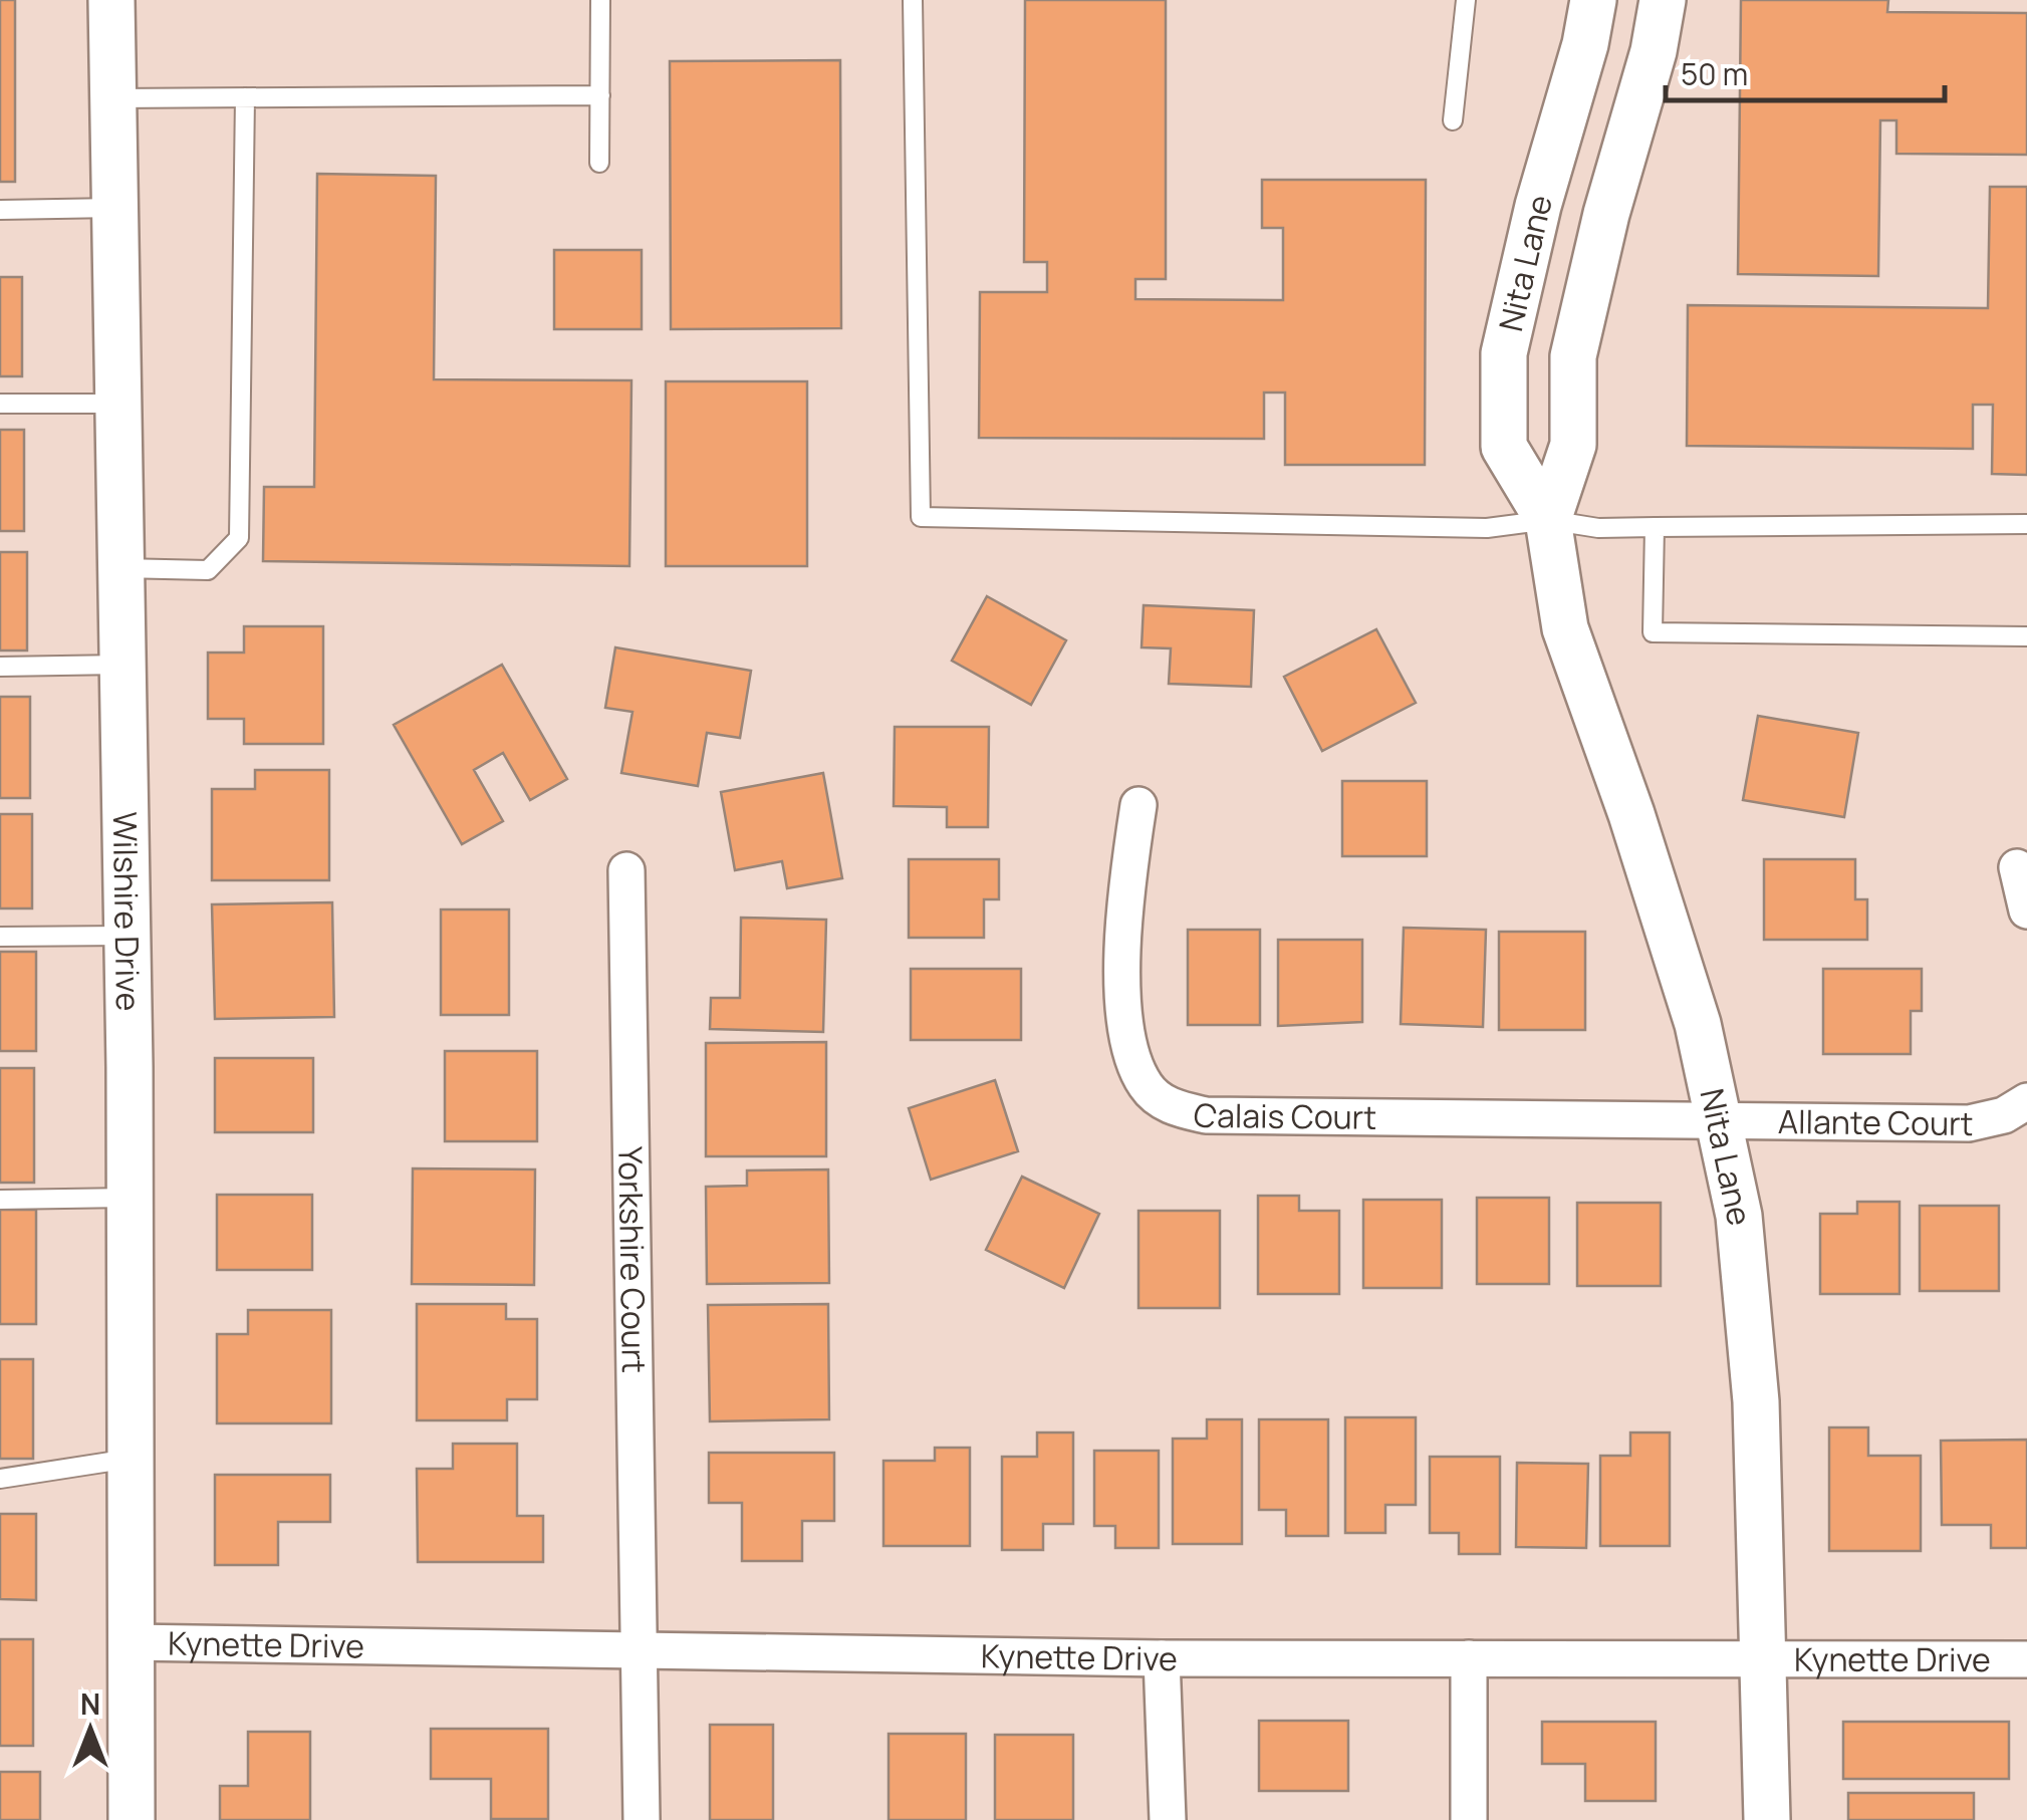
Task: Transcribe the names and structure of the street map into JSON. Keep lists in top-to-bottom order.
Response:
{
  "streets": {
    "street": [
      "Nita Lane",
      "Wilshire Drive",
      "Calais Court",
      "Allante Court",
      "Yorkshire Court",
      "Kynette Drive"
    ]
  },
  "crossings": [
    ["Nita Lane", "Calais Court"],
    ["Nita Lane", "Allante Court"],
    ["Nita Lane", "Kynette Drive"],
    ["Wilshire Drive", "Kynette Drive"],
    ["Calais Court", "Allante Court"],
    ["Yorkshire Court", "Kynette Drive"]
  ],
  "scale_bar": "50 m",
  "north": "top"
}
